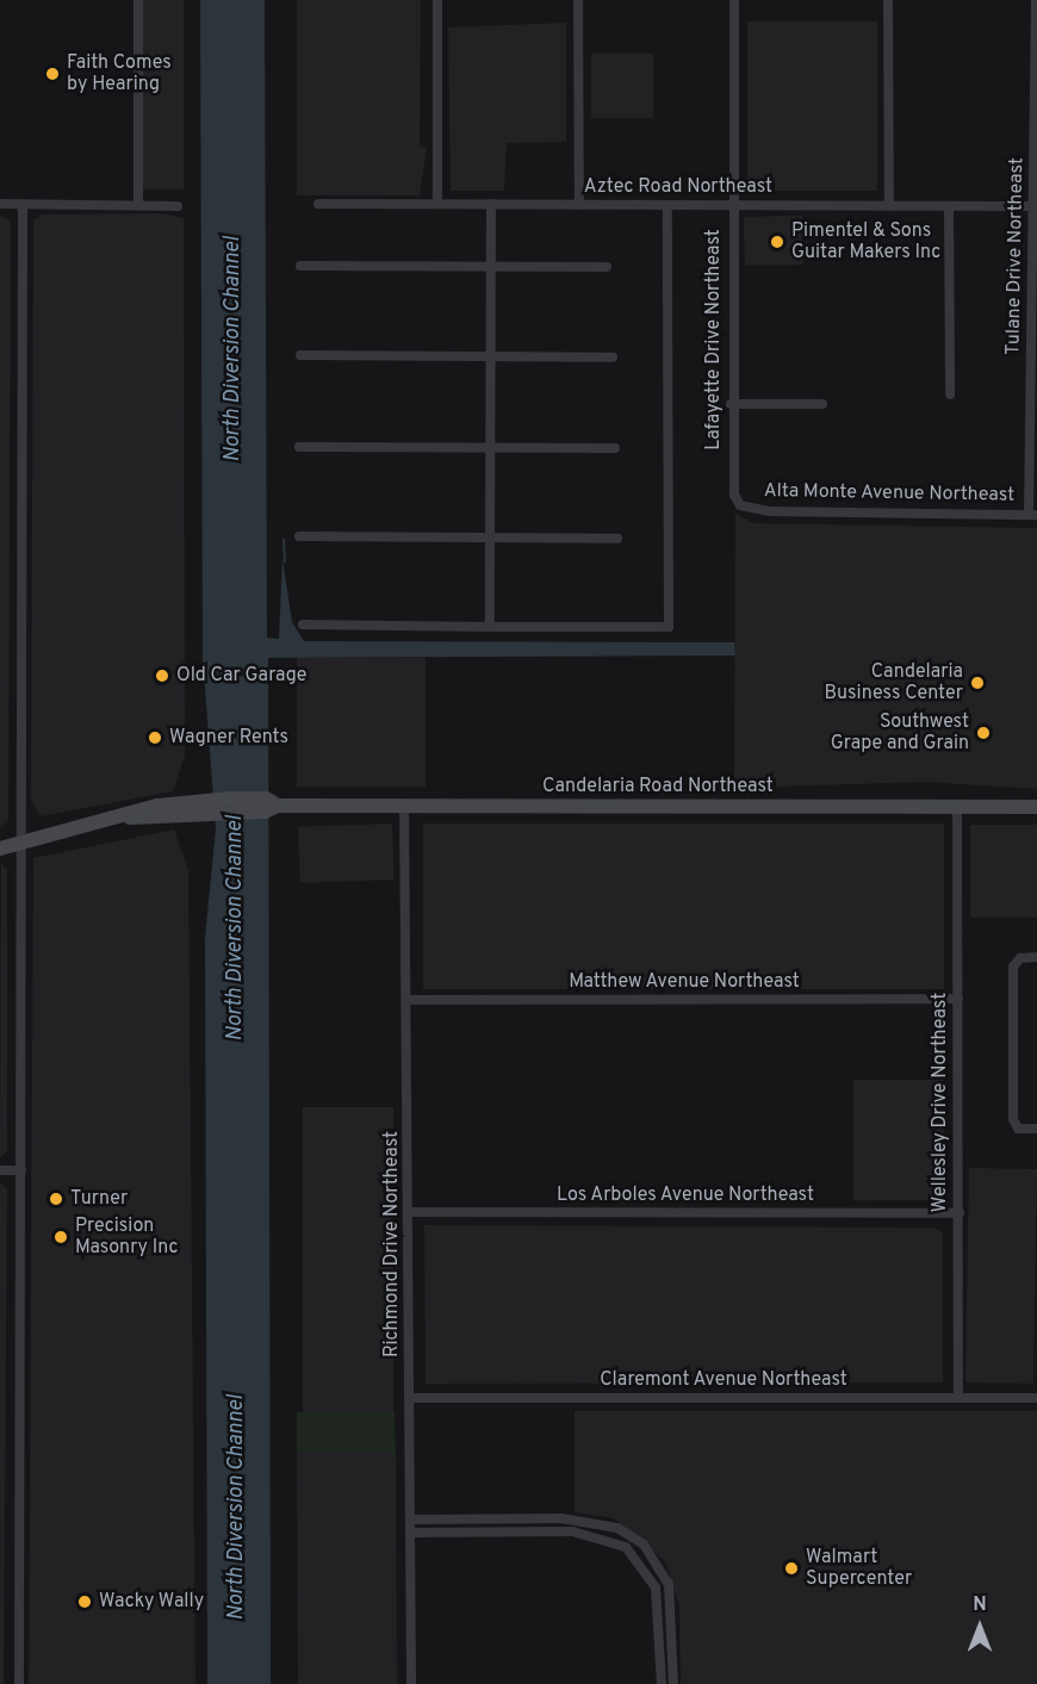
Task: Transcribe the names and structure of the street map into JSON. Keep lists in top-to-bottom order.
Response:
{
  "streets": {
    "main road": ["Candelaria Road Northeast"],
    "street": [
      "Aztec Road Northeast",
      "Tulane Drive Northeast",
      "Lafayette Drive Northeast",
      "Alta Monte Avenue Northeast",
      "Matthew Avenue Northeast",
      "Wellesley Drive Northeast",
      "Los Arboles Avenue Northeast",
      "Richmond Drive Northeast",
      "Claremont Avenue Northeast"
    ]
  },
  "crossings": [
    ["Aztec Road Northeast", "Tulane Drive Northeast"],
    ["Aztec Road Northeast", "Lafayette Drive Northeast"],
    ["Tulane Drive Northeast", "Alta Monte Avenue Northeast"],
    ["Lafayette Drive Northeast", "Alta Monte Avenue Northeast"],
    ["Candelaria Road Northeast", "Wellesley Drive Northeast"],
    ["Candelaria Road Northeast", "Richmond Drive Northeast"],
    ["Matthew Avenue Northeast", "Wellesley Drive Northeast"],
    ["Matthew Avenue Northeast", "Richmond Drive Northeast"],
    ["Wellesley Drive Northeast", "Los Arboles Avenue Northeast"],
    ["Wellesley Drive Northeast", "Claremont Avenue Northeast"],
    ["Los Arboles Avenue Northeast", "Richmond Drive Northeast"],
    ["Richmond Drive Northeast", "Claremont Avenue Northeast"]
  ],
  "water": ["North Diversion Channel"],
  "places": [
    "Faith Comes by Hearing",
    "Pimentel & Sons Guitar Makers Inc",
    "Old Car Garage",
    "Candelaria Business Center",
    "Southwest Grape and Grain",
    "Wagner Rents",
    "Turner",
    "Precision Masonry Inc",
    "Walmart Supercenter",
    "Wacky Wally"
  ],
  "north": "top"
}
